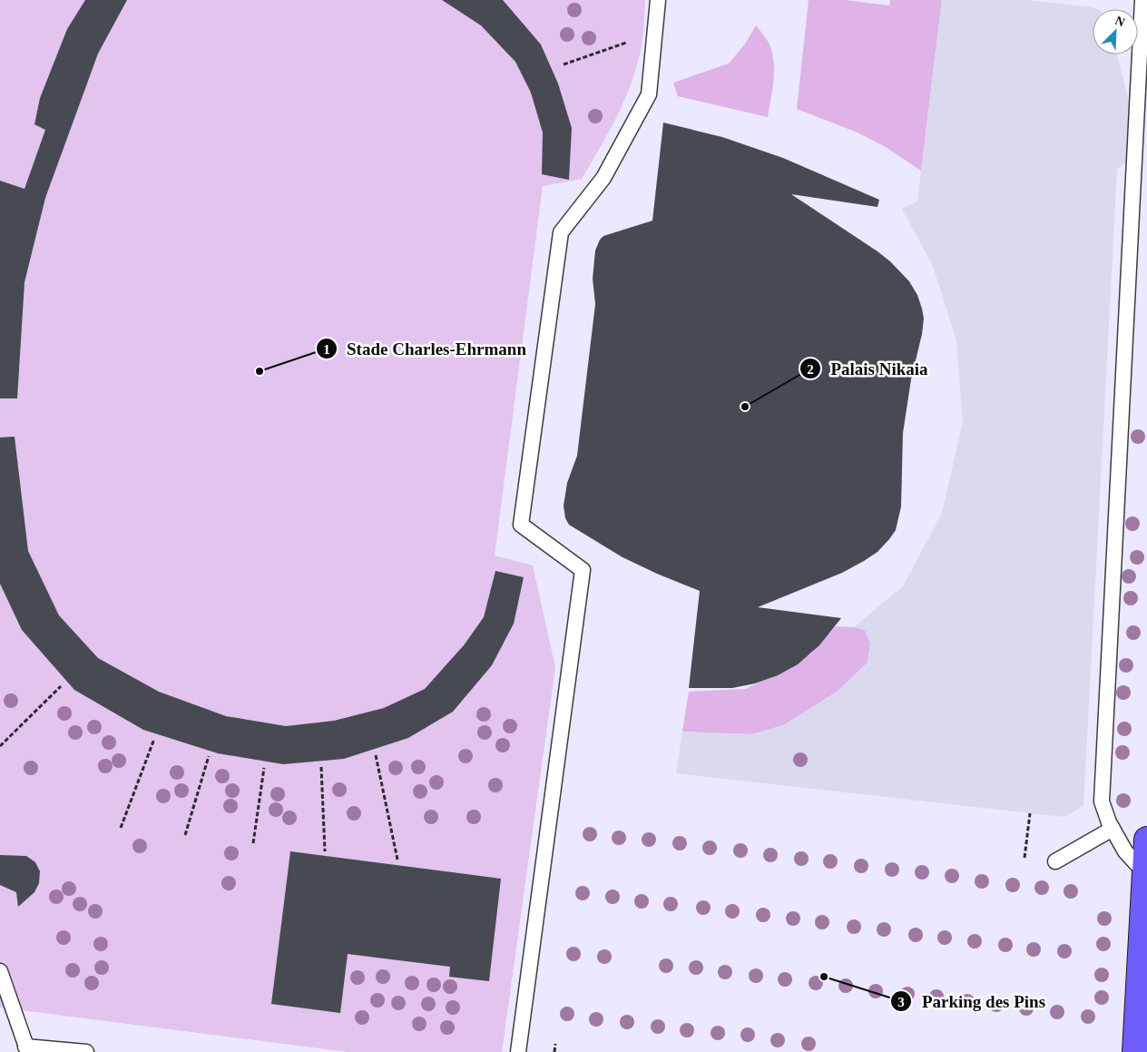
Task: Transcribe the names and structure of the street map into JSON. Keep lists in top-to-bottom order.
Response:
{
  "places": ["Stade Charles-Ehrmann", "Palais Nikaia", "Parking des Pins"],
  "north": "top right"
}
